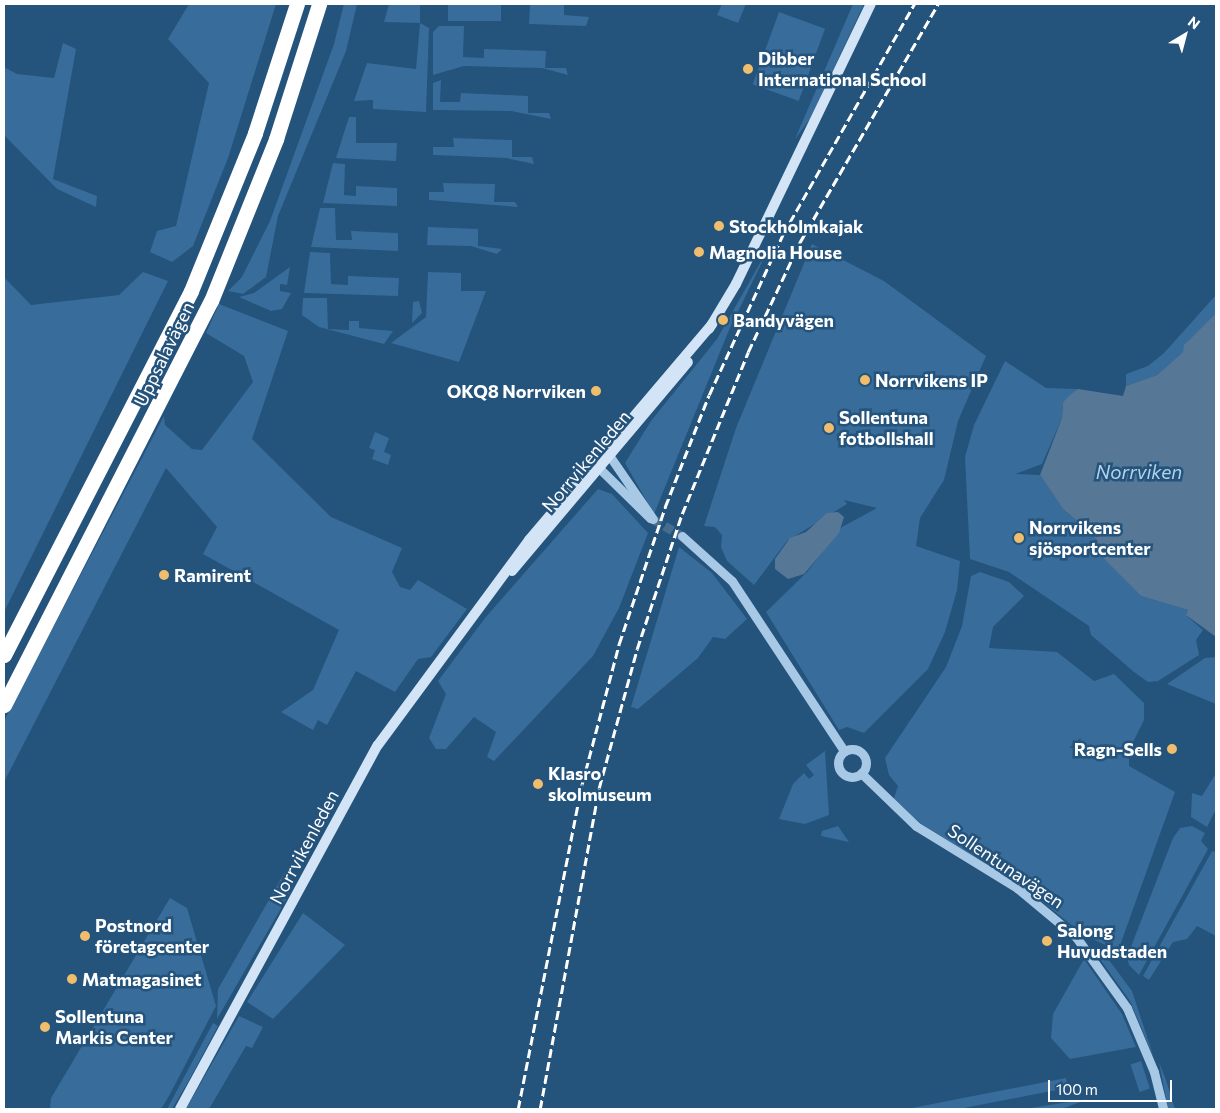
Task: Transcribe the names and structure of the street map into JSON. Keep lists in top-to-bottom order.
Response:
{
  "streets": {
    "highway": ["Uppsalavägen"],
    "main road": ["Norrvikenleden"],
    "street": ["Sollentunavägen"]
  },
  "water": ["Norrviken"],
  "places": [
    "Dibber International School",
    "Stockholmkajak",
    "Magnolia House",
    "Bandyvägen",
    "Norrvikens IP",
    "OKQ8 Norrviken",
    "Sollentuna fotbollshall",
    "Norrvikens sjösportcenter",
    "Ramirent",
    "Ragn-Sells",
    "Klasro skolmuseum",
    "Postnord företagcenter",
    "Salong Huvudstaden",
    "Matmagasinet",
    "Sollentuna Markis Center"
  ],
  "scale_bar": "100 m",
  "north": "top right"
}
